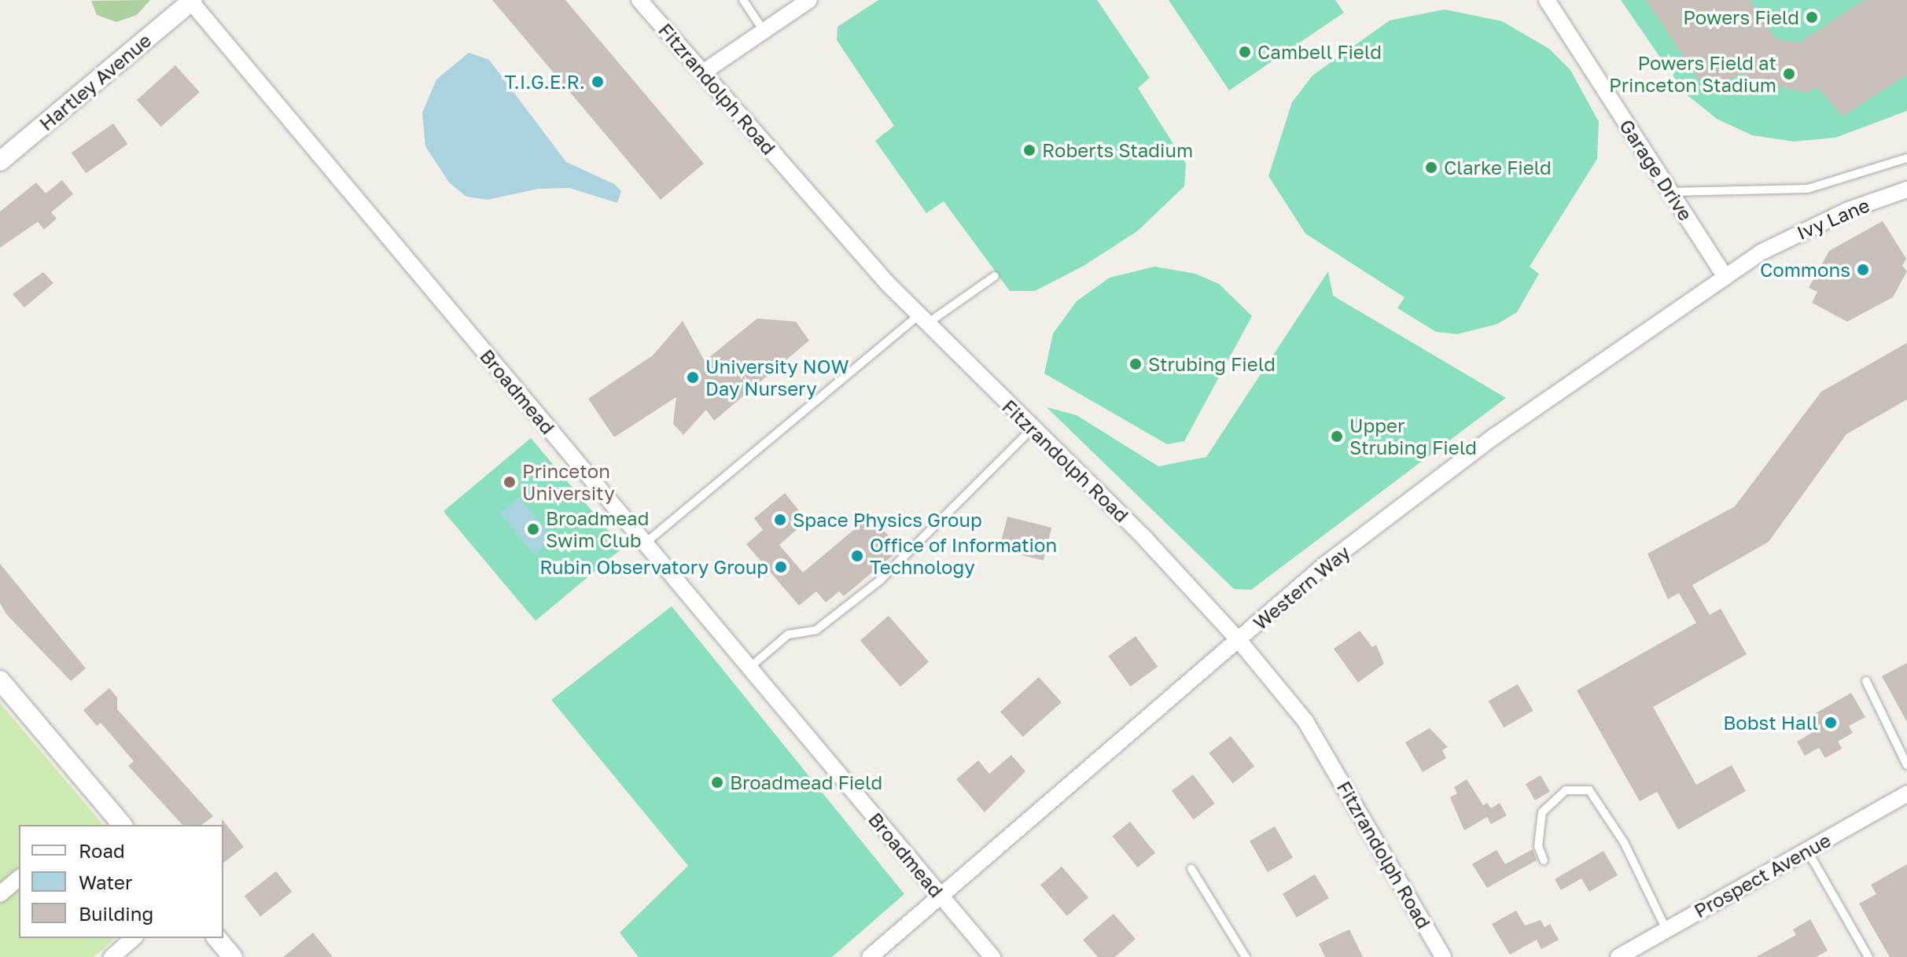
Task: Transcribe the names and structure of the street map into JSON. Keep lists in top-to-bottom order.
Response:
{
  "streets": {
    "street": [
      "Hartley Avenue",
      "Fitzrandolph Road",
      "Garage Drive",
      "Ivy Lane",
      "Broadmead",
      "Western Way",
      "Prospect Avenue"
    ]
  },
  "crossings": [
    ["Hartley Avenue", "Broadmead"],
    ["Fitzrandolph Road", "Western Way"],
    ["Garage Drive", "Western Way"],
    ["Ivy Lane", "Western Way"],
    ["Broadmead", "Western Way"]
  ],
  "places": [
    "Powers Field",
    "Cambell Field",
    "Powers Field at Princeton Stadium",
    "T.I.G.E.R.",
    "Roberts Stadium",
    "Clarke Field",
    "Commons",
    "Strubing Field",
    "University NOW Day Nursery",
    "Upper Strubing Field",
    "Princeton University",
    "Space Physics Group",
    "Broadmead Swim Club",
    "Office of Information Technology",
    "Rubin Observatory Group",
    "Bobst Hall",
    "Broadmead Field"
  ],
  "legend": ["Road", "Water", "Building"]
}
